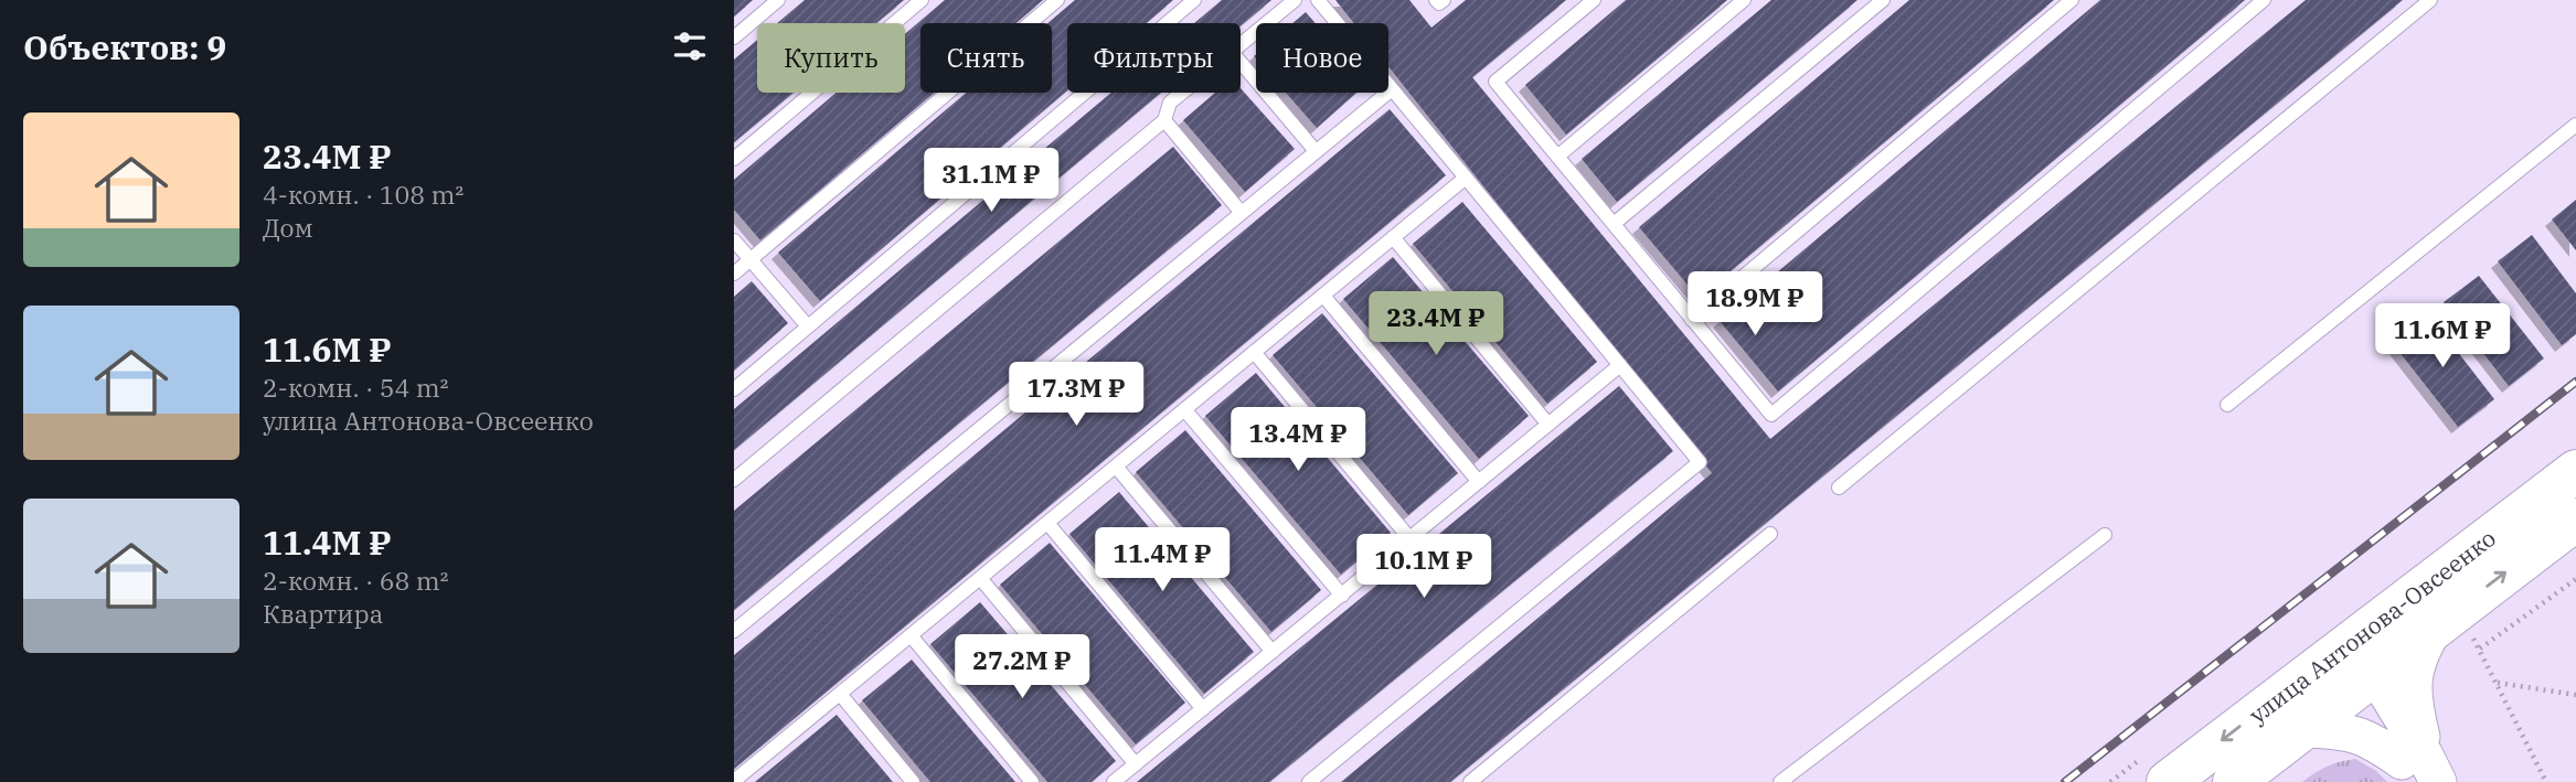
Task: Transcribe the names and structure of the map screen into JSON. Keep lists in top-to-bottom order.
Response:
{
  "streets": {
    "highway": ["улица Антонова-Овсеенко"]
  },
  "page": {
    "heading": "Объектов: 9",
    "chip": [
      "Купить",
      "Снять",
      "Фильтры",
      "Новое"
    ],
    "list": [
      {
        "name": "23.4M ₽",
        "note": "4-комн. · 108 m² · Дом"
      },
      {
        "name": "11.6M ₽",
        "note": "2-комн. · 54 m² · улица Антонова-Овсеенко"
      },
      {
        "name": "11.4M ₽",
        "note": "2-комн. · 68 m² · Квартира"
      }
    ],
    "price": [
      "31.1M ₽",
      "18.9M ₽",
      "23.4M ₽",
      "11.6M ₽",
      "17.3M ₽",
      "13.4M ₽",
      "11.4M ₽",
      "10.1M ₽",
      "27.2M ₽"
    ]
  }
}
